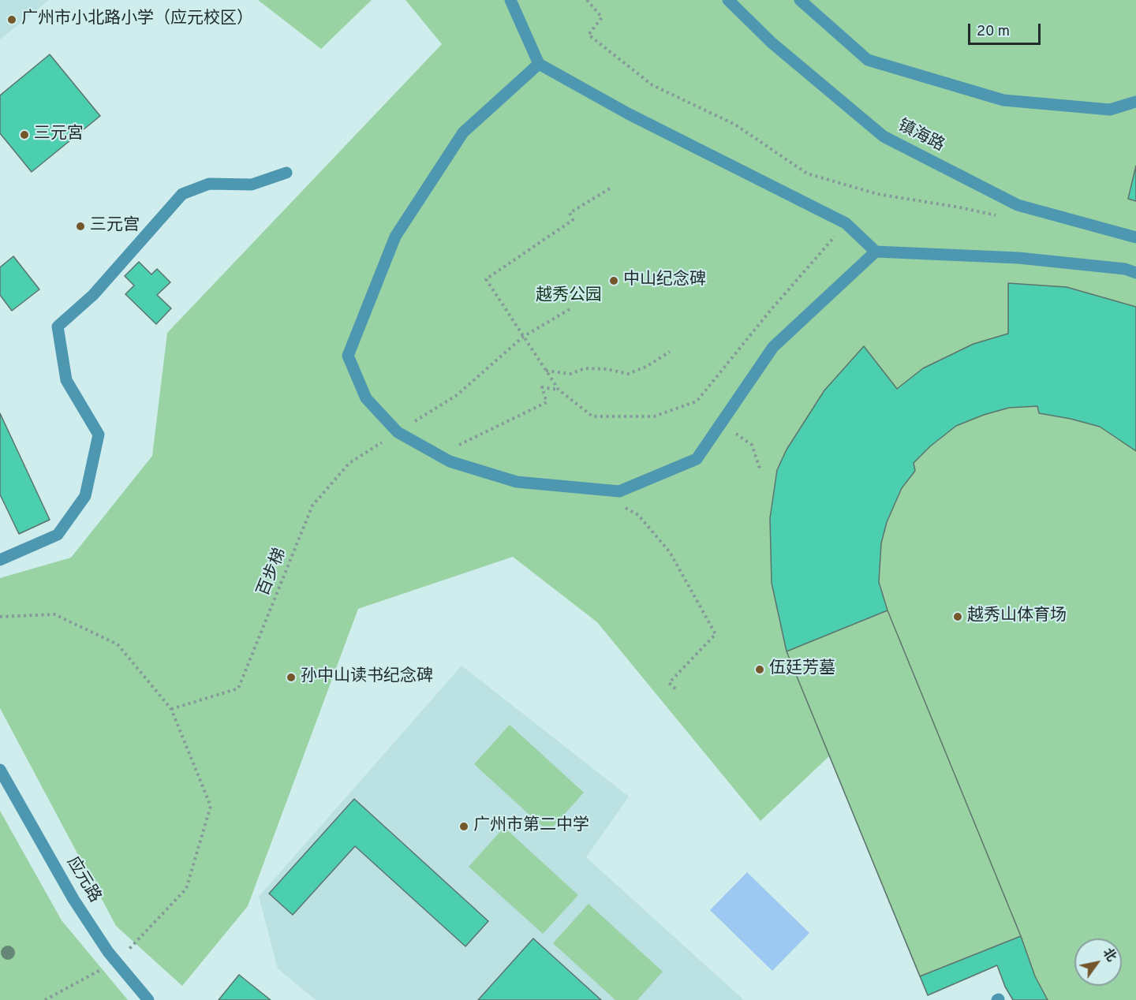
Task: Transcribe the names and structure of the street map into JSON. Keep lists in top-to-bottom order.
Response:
{
  "streets": {
    "street": ["镇海路", "应元路"],
    "path": ["百步梯"]
  },
  "parks": ["越秀公园"],
  "places": [
    "广州市小北路小学（应元校区）",
    "三元宮",
    "三元宫",
    "中山纪念碑",
    "越秀山体育场",
    "伍廷芳墓",
    "孙中山读书纪念碑",
    "广州市第二中学"
  ],
  "scale_bar": "20 m",
  "north": "top right"
}
